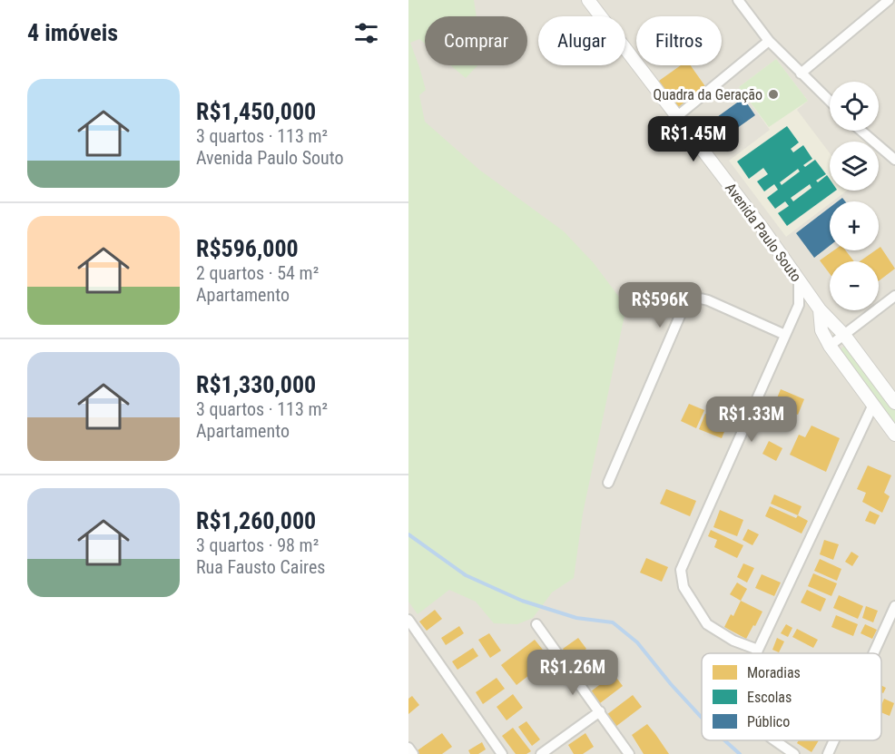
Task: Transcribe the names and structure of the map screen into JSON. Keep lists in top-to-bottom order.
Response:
{
  "streets": {
    "street": ["Avenida Paulo Souto"]
  },
  "places": ["Quadra da Geração"],
  "legend": ["Moradias", "Escolas", "Público"],
  "page": {
    "heading": "4 imóveis",
    "chip": ["Comprar", "Alugar", "Filtros"],
    "list": [
      {
        "name": "R$1,450,000",
        "note": "3 quartos · 113 m² · Avenida Paulo Souto"
      },
      {
        "name": "R$596,000",
        "note": "2 quartos · 54 m² · Apartamento"
      },
      {
        "name": "R$1,330,000",
        "note": "3 quartos · 113 m² · Apartamento"
      },
      {
        "name": "R$1,260,000",
        "note": "3 quartos · 98 m² · Rua Fausto Caires"
      }
    ],
    "map_buttons": ["+", "−"],
    "price": [
      "R$1.45M",
      "R$596K",
      "R$1.33M",
      "R$1.26M"
    ]
  }
}
